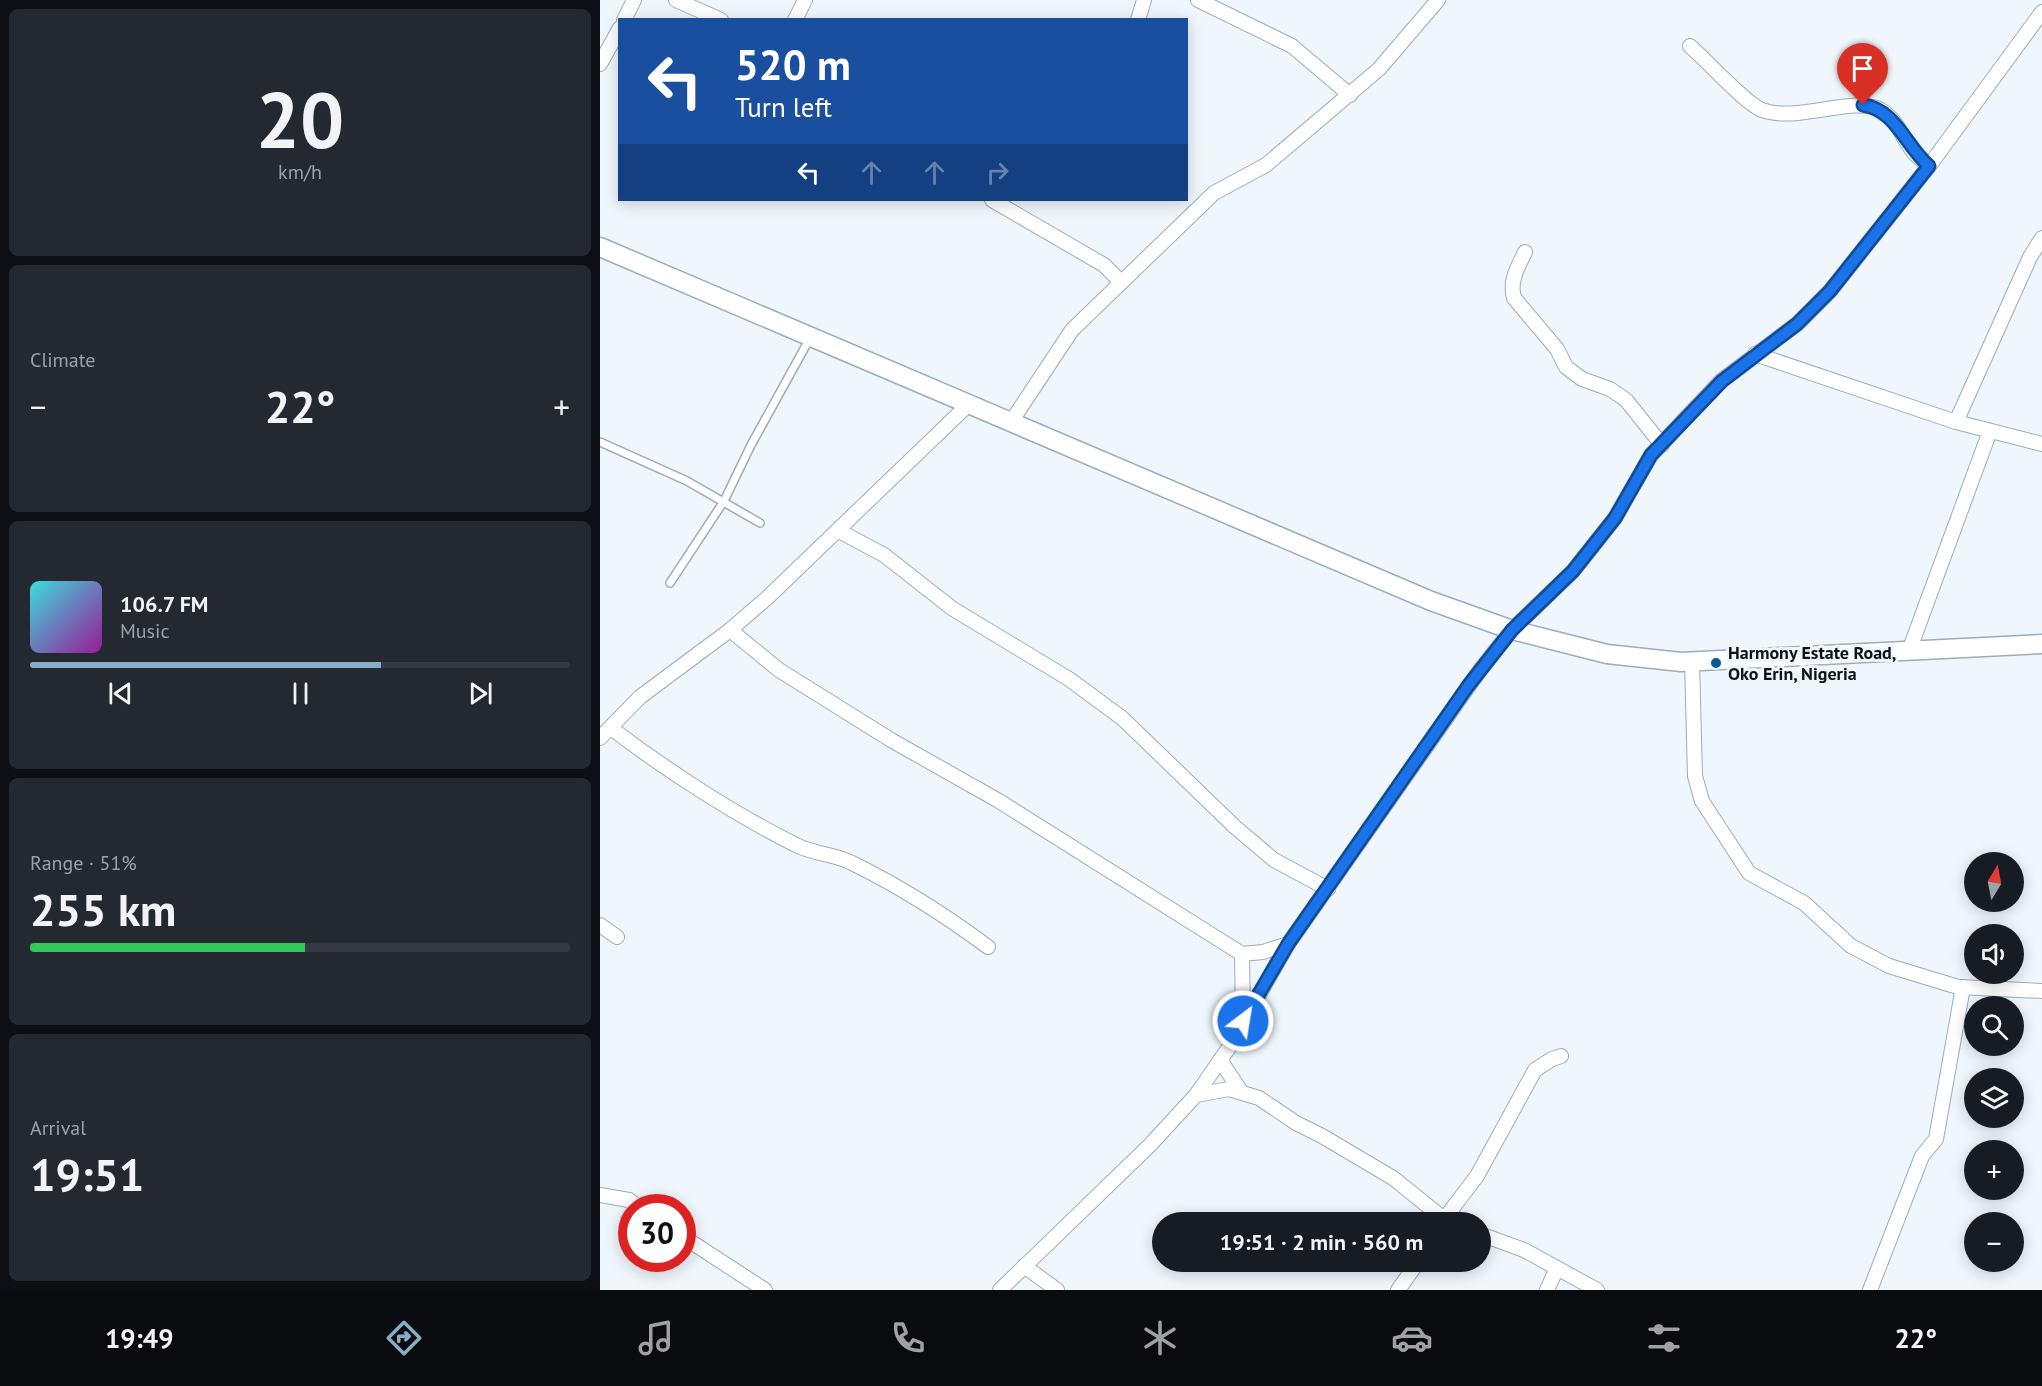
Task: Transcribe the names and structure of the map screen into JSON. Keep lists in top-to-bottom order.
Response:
{
  "places": ["Harmony Estate Road, Oko Erin, Nigeria"],
  "north": "top",
  "page": {
    "tile": [
      ["20", "km/h"],
      "Climate",
      ["Range · 51%", "255 km"],
      ["Arrival", "19:51"]
    ],
    "turn": ["520 m", "Turn left"],
    "heat": ["−", "22°", "+"],
    "song": ["106.7 FM", "Music"],
    "map_buttons": ["+", "−"],
    "limit": "30",
    "trip": "19:51 · 2 min · 560 m",
    "tabs": ["19:49", "22°"]
  }
}
